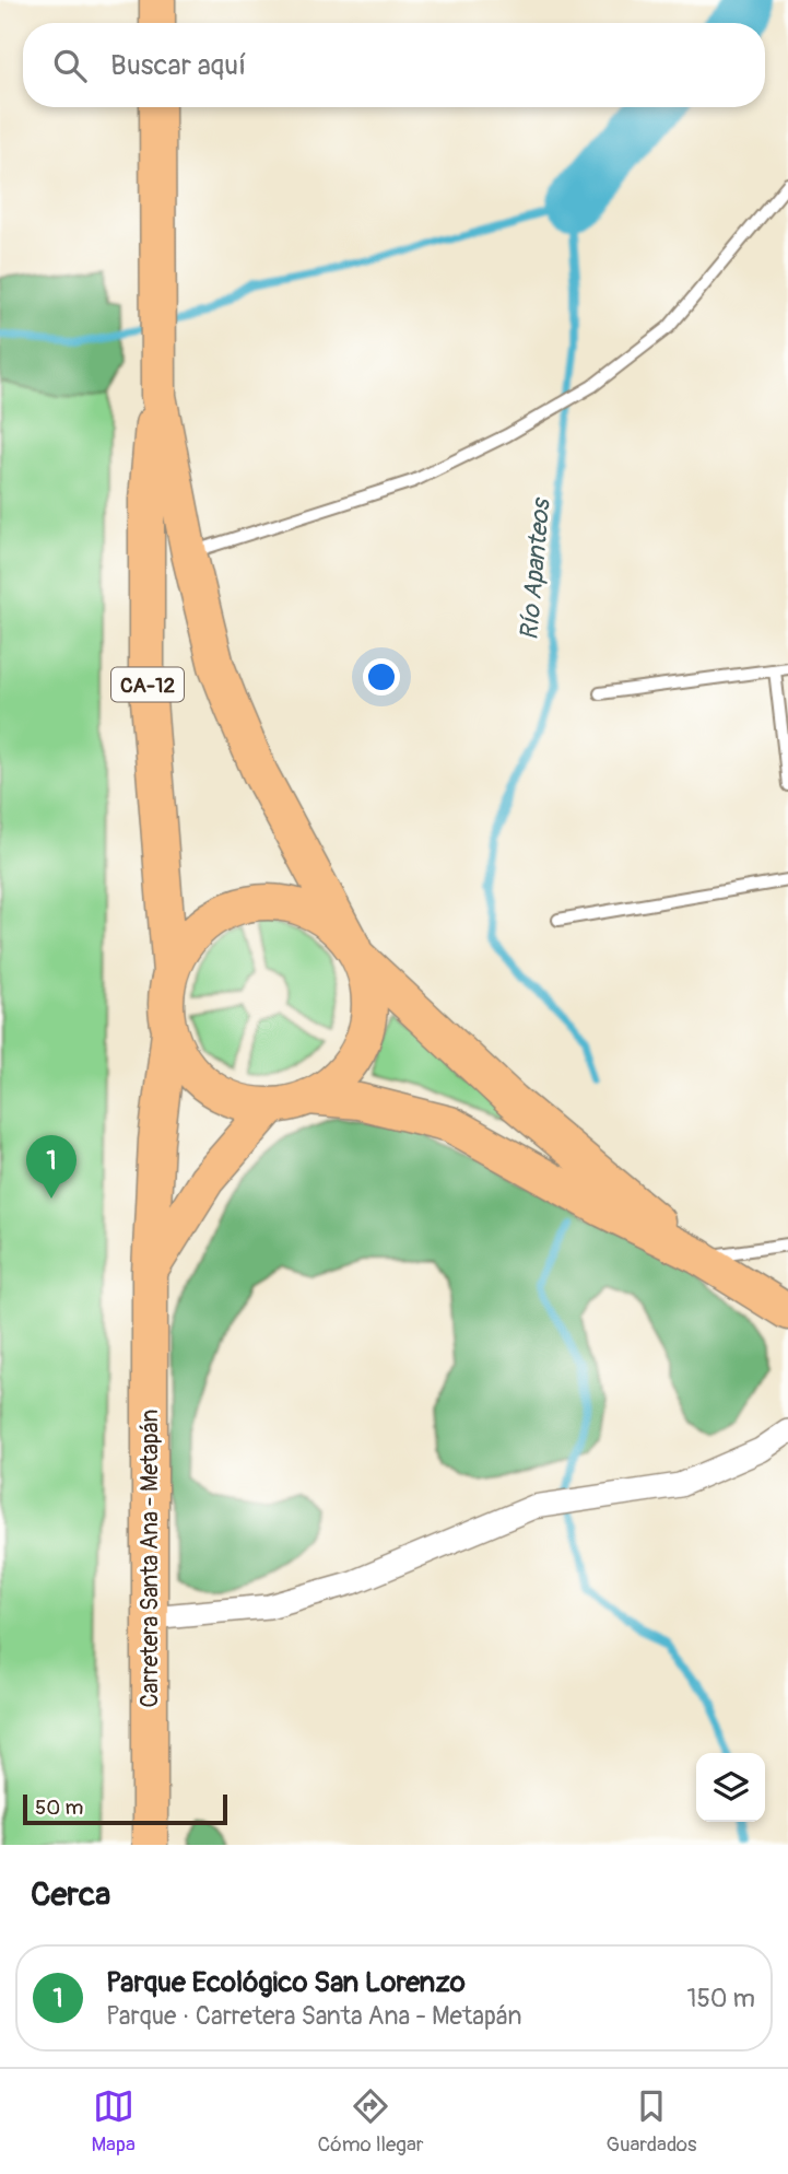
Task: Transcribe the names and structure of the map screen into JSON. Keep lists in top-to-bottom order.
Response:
{
  "streets": {
    "main road": ["CA-12", "Carretera Santa Ana - Metapán"]
  },
  "crossings": [
    ["CA-12", "Carretera Santa Ana - Metapán"]
  ],
  "water": ["Río Apanteos"],
  "scale_bar": "50 m",
  "page": {
    "search": "Buscar aquí",
    "pins": "1",
    "scale": "50 m",
    "heading": "Cerca",
    "list": [
      {
        "mark": "1",
        "name": "Parque Ecológico San Lorenzo",
        "note": "Parque · Carretera Santa Ana - Metapán",
        "value": "150 m"
      }
    ],
    "nav": ["Mapa", "Cómo llegar", "Guardados"]
  }
}
